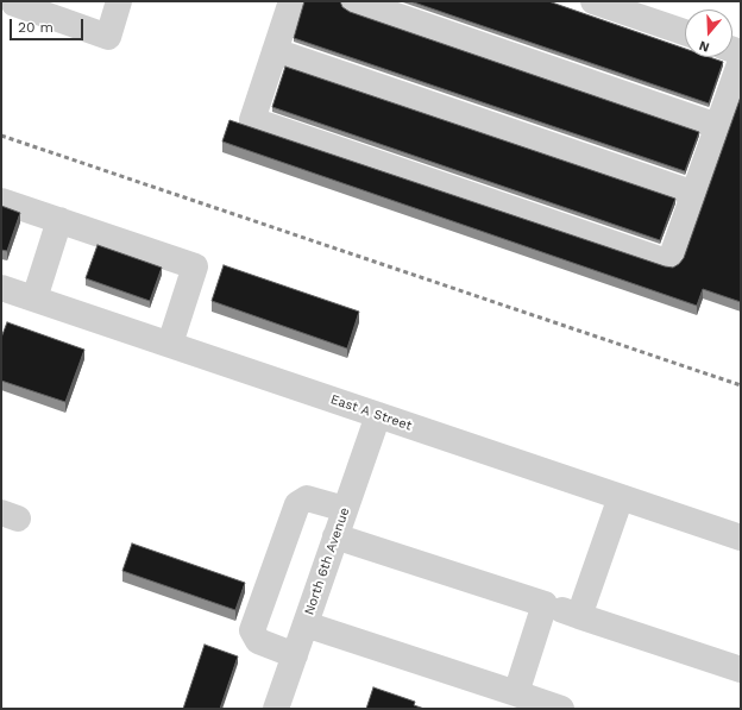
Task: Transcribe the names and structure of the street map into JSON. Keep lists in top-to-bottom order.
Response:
{
  "streets": {
    "street": ["East A Street", "North 6th Avenue"]
  },
  "crossings": [
    ["East A Street", "North 6th Avenue"]
  ],
  "scale_bar": "20 m",
  "north": "bottom"
}
